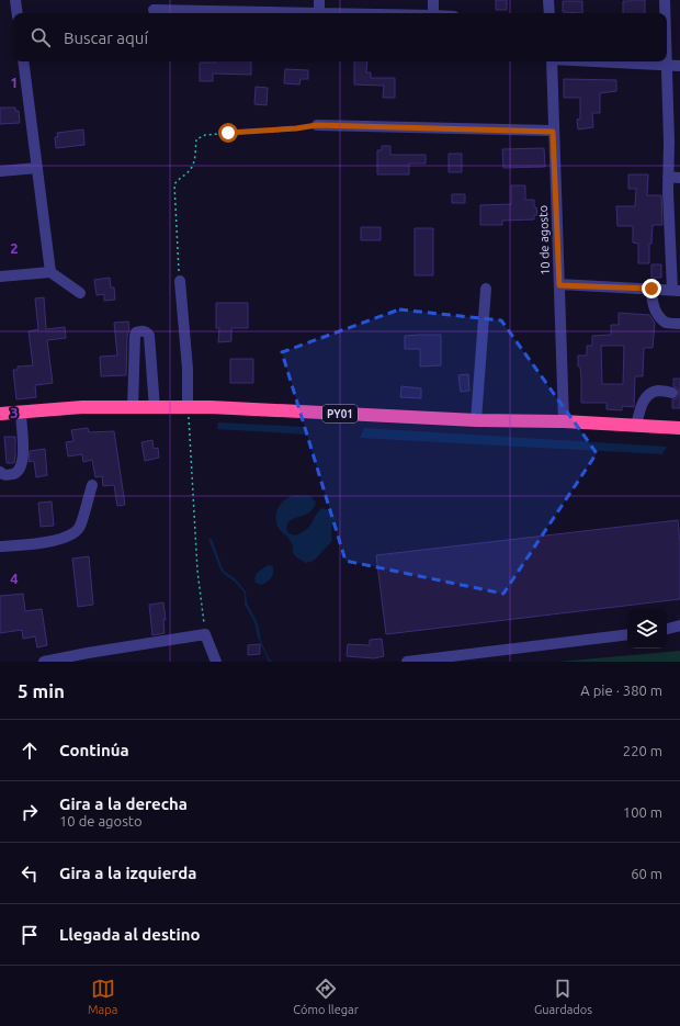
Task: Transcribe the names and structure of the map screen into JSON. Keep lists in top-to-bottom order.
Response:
{
  "streets": {
    "highway": ["PY01"],
    "street": ["10 de agosto"]
  },
  "crossings": [
    ["10 de agosto", "PY01"]
  ],
  "page": {
    "search": "Buscar aquí",
    "heading": ["5 min", "A pie · 380 m"],
    "list": [
      ["Continúa", "220 m"],
      ["Gira a la derecha", "10 de agosto", "100 m"],
      ["Gira a la izquierda", "60 m"],
      "Llegada al destino"
    ],
    "nav": ["Mapa", "Cómo llegar", "Guardados"]
  },
  "grid": {
    "rows": [
      "1",
      "2",
      "3",
      "4"
    ]
  }
}
